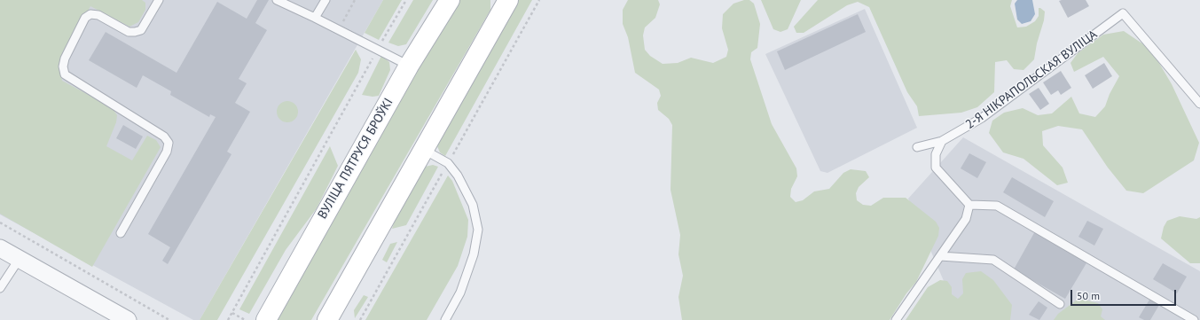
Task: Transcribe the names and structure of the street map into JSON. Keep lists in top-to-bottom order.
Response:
{
  "streets": {
    "main road": ["ВУЛІЦА ПЯТРУСЯ БРОЎКІ"],
    "lane": ["2-Я НІКРАПОЛЬСКАЯ ВУЛІЦА"]
  },
  "scale_bar": "50 m"
}
